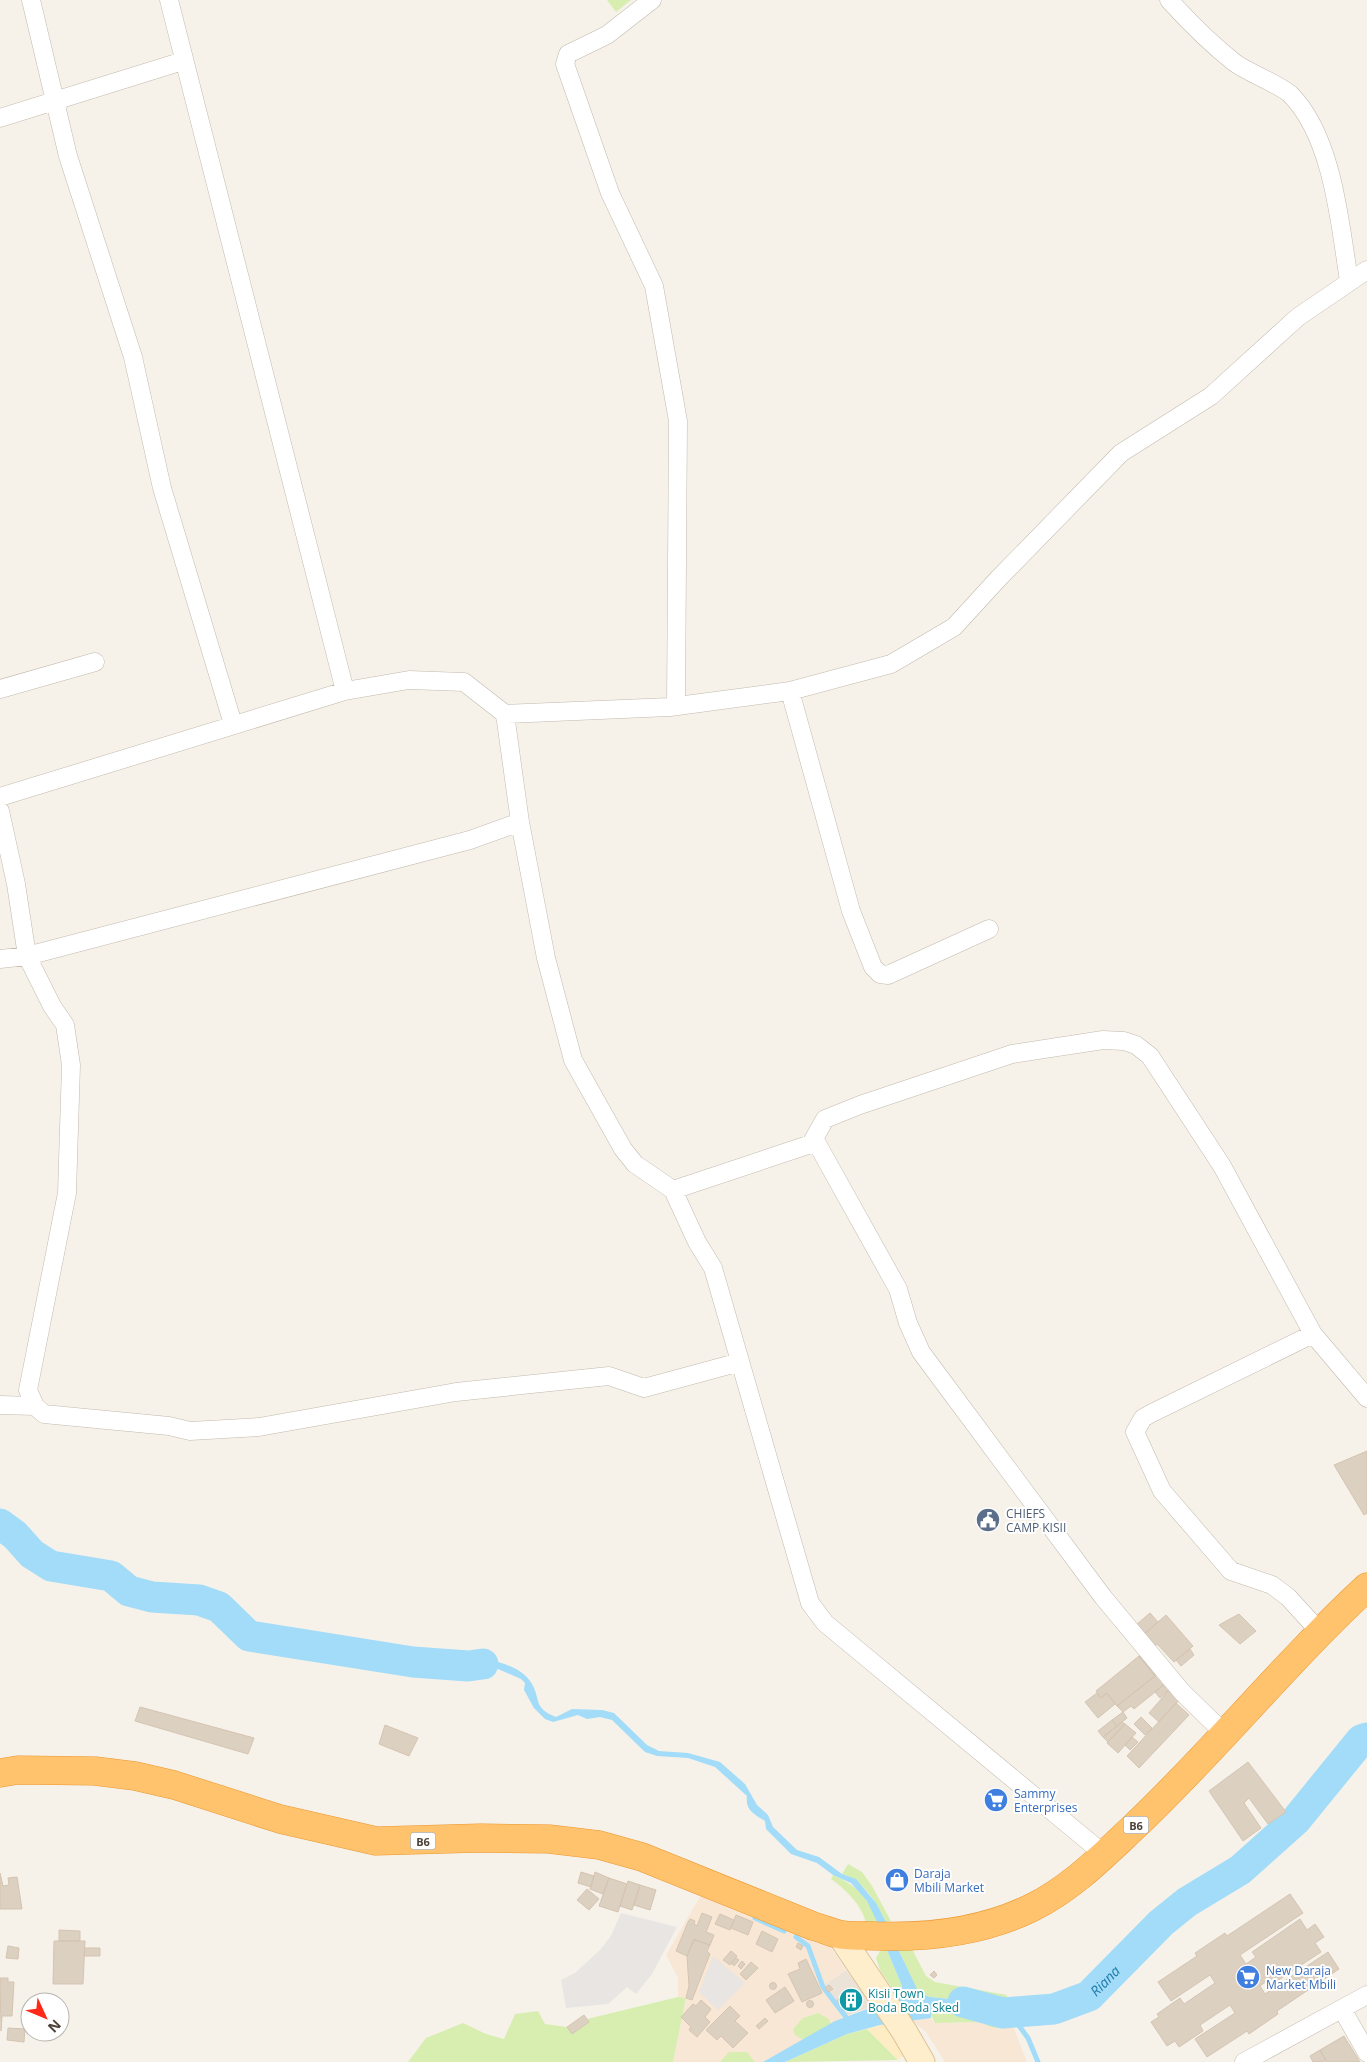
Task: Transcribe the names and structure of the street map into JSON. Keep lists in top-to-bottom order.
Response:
{
  "streets": {
    "highway": ["B6"]
  },
  "water": ["Riana"],
  "places": {
    "public building": ["CHIEFS CAMP KISII"],
    "supermarket": ["Sammy Enterprises", "New Daraja Market Mbili"],
    "shop": ["Daraja Mbili Market"],
    "building": ["Kisii Town Boda Boda Sked"]
  },
  "north": "bottom right"
}
